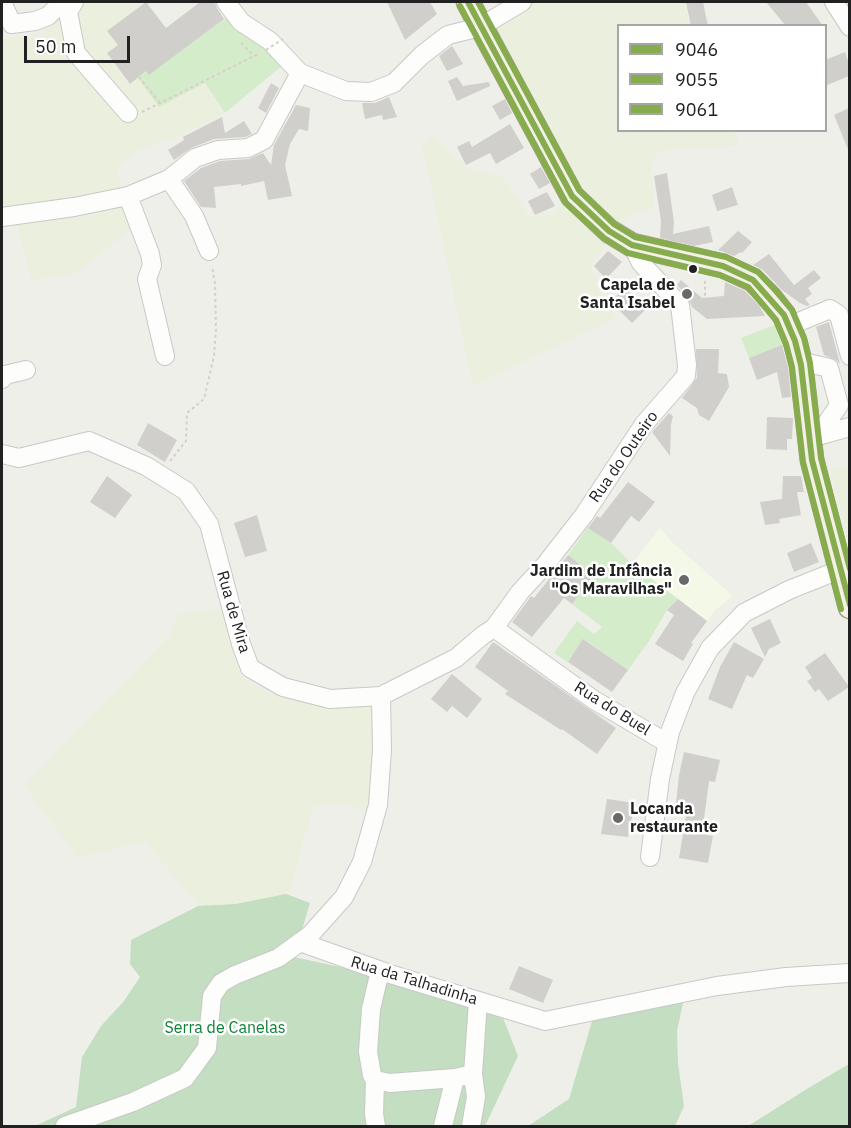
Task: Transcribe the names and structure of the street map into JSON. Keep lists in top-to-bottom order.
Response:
{
  "streets": {
    "street": [
      "Rua do Outeiro",
      "Rua de Mira",
      "Rua do Buel",
      "Rua da Talhadinha"
    ]
  },
  "crossings": [
    ["Rua do Outeiro", "Rua de Mira"],
    ["Rua do Outeiro", "Rua do Buel"],
    ["Rua de Mira", "Rua do Buel"]
  ],
  "parks": ["Serra de Canelas"],
  "places": ["Capela de Santa Isabel", "Jardim de Infância \"Os Maravilhas\"", "Locanda restaurante"],
  "lines": ["transit line 9046", "transit line 9061", "transit line 9055"],
  "legend": ["9046", "9055", "9061"],
  "scale_bar": "50 m"
}
